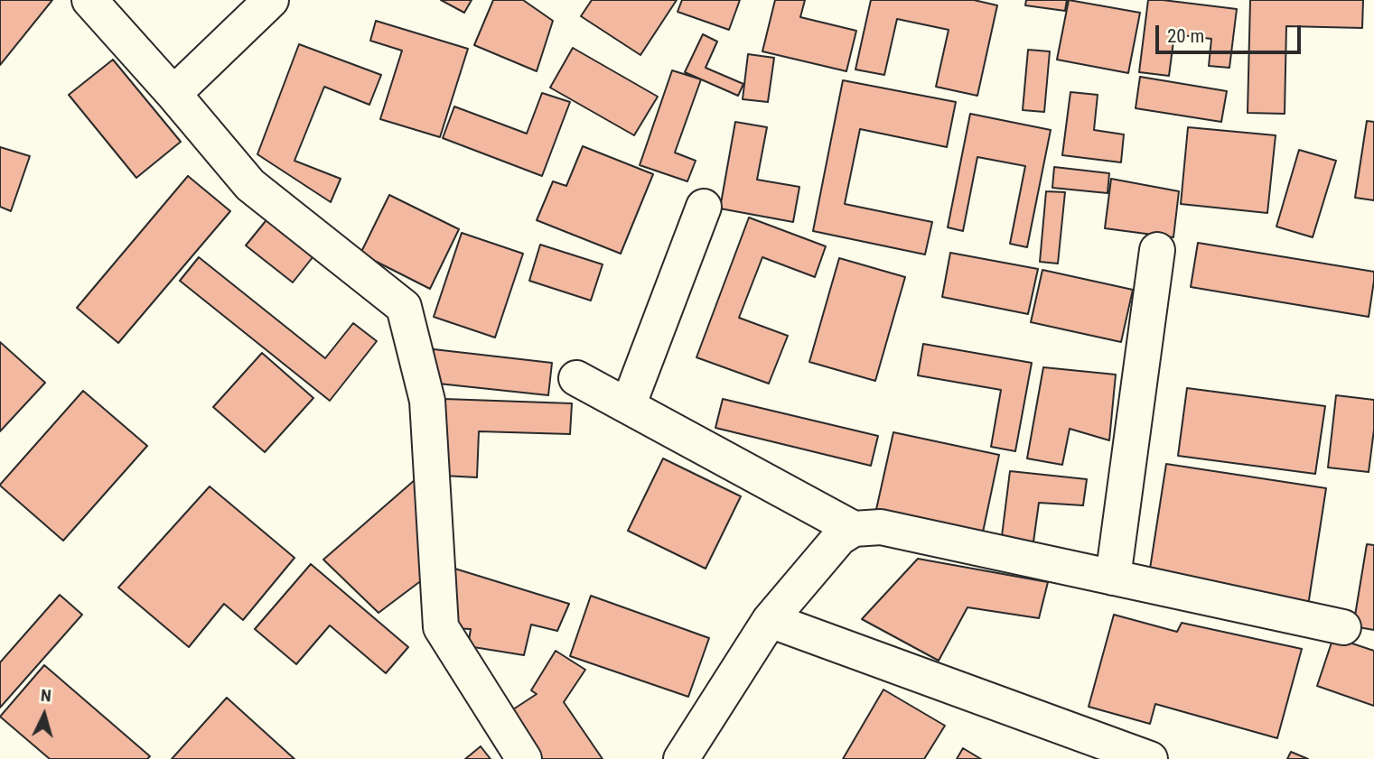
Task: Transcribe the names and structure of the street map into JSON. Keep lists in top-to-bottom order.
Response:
{
  "scale_bar": "20 m",
  "north": "top"
}
